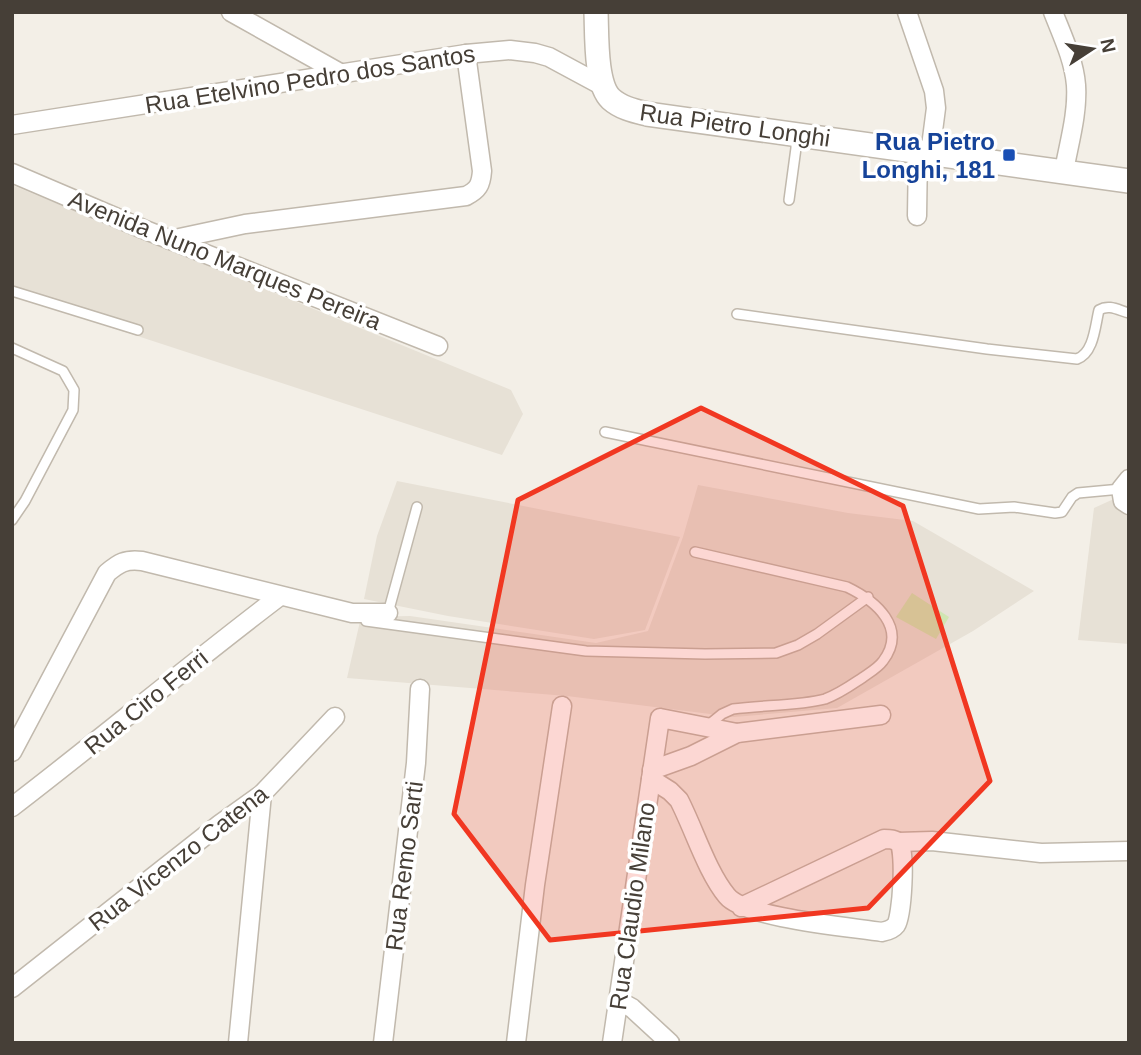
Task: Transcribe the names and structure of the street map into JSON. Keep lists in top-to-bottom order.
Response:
{
  "streets": {
    "street": [
      "Rua Etelvino Pedro dos Santos",
      "Rua Pietro Longhi",
      "Avenida Nuno Marques Pereira",
      "Rua Ciro Ferri",
      "Rua Vicenzo Catena",
      "Rua Remo Sarti",
      "Rua Claudio Milano"
    ]
  },
  "crossings": [
    ["Rua Etelvino Pedro dos Santos", "Rua Pietro Longhi"]
  ],
  "places": {
    "transit": ["Rua Pietro Longhi, 181"]
  },
  "north": "right"
}
